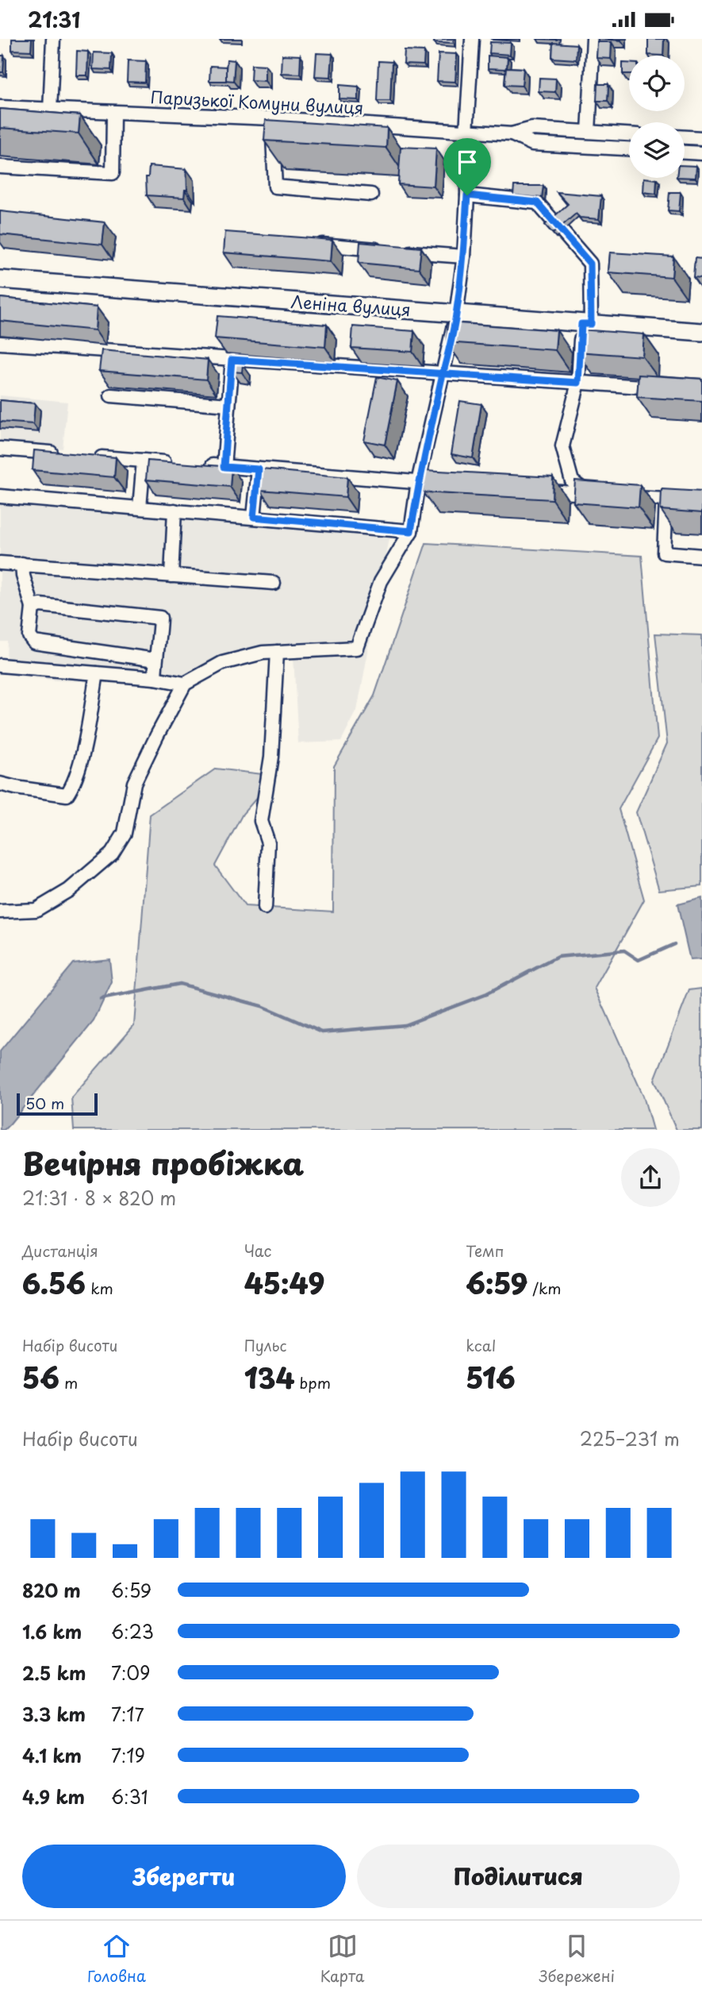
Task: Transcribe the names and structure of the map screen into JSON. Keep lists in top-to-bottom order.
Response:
{
  "streets": {
    "main road": ["Леніна вулиця"],
    "street": ["Паризької Комуни вулиця"]
  },
  "scale_bar": "50 m",
  "page": {
    "status": "21:31",
    "scale": "50 m",
    "heading": ["Вечірня пробіжка", "21:31 · 8 × 820 m"],
    "stats": [
      ["Дистанція", "6.56 km"],
      ["Час", "45:49"],
      ["Темп", "6:59 /km"],
      ["Набір висоти", "56 m"],
      ["Пульс", "134 bpm"],
      ["kcal", "516"]
    ],
    "chart": ["Набір висоти", "225–231 m"],
    "list": [
      {
        "name": "820 m",
        "note": "6:59"
      },
      {
        "name": "1.6 km",
        "note": "6:23"
      },
      {
        "name": "2.5 km",
        "note": "7:09"
      },
      {
        "name": "3.3 km",
        "note": "7:17"
      },
      {
        "name": "4.1 km",
        "note": "7:19"
      },
      {
        "name": "4.9 km",
        "note": "6:31"
      }
    ],
    "buttons": ["Зберегти", "Поділитися"],
    "tabs": ["Головна", "Карта", "Збережені"]
  }
}
